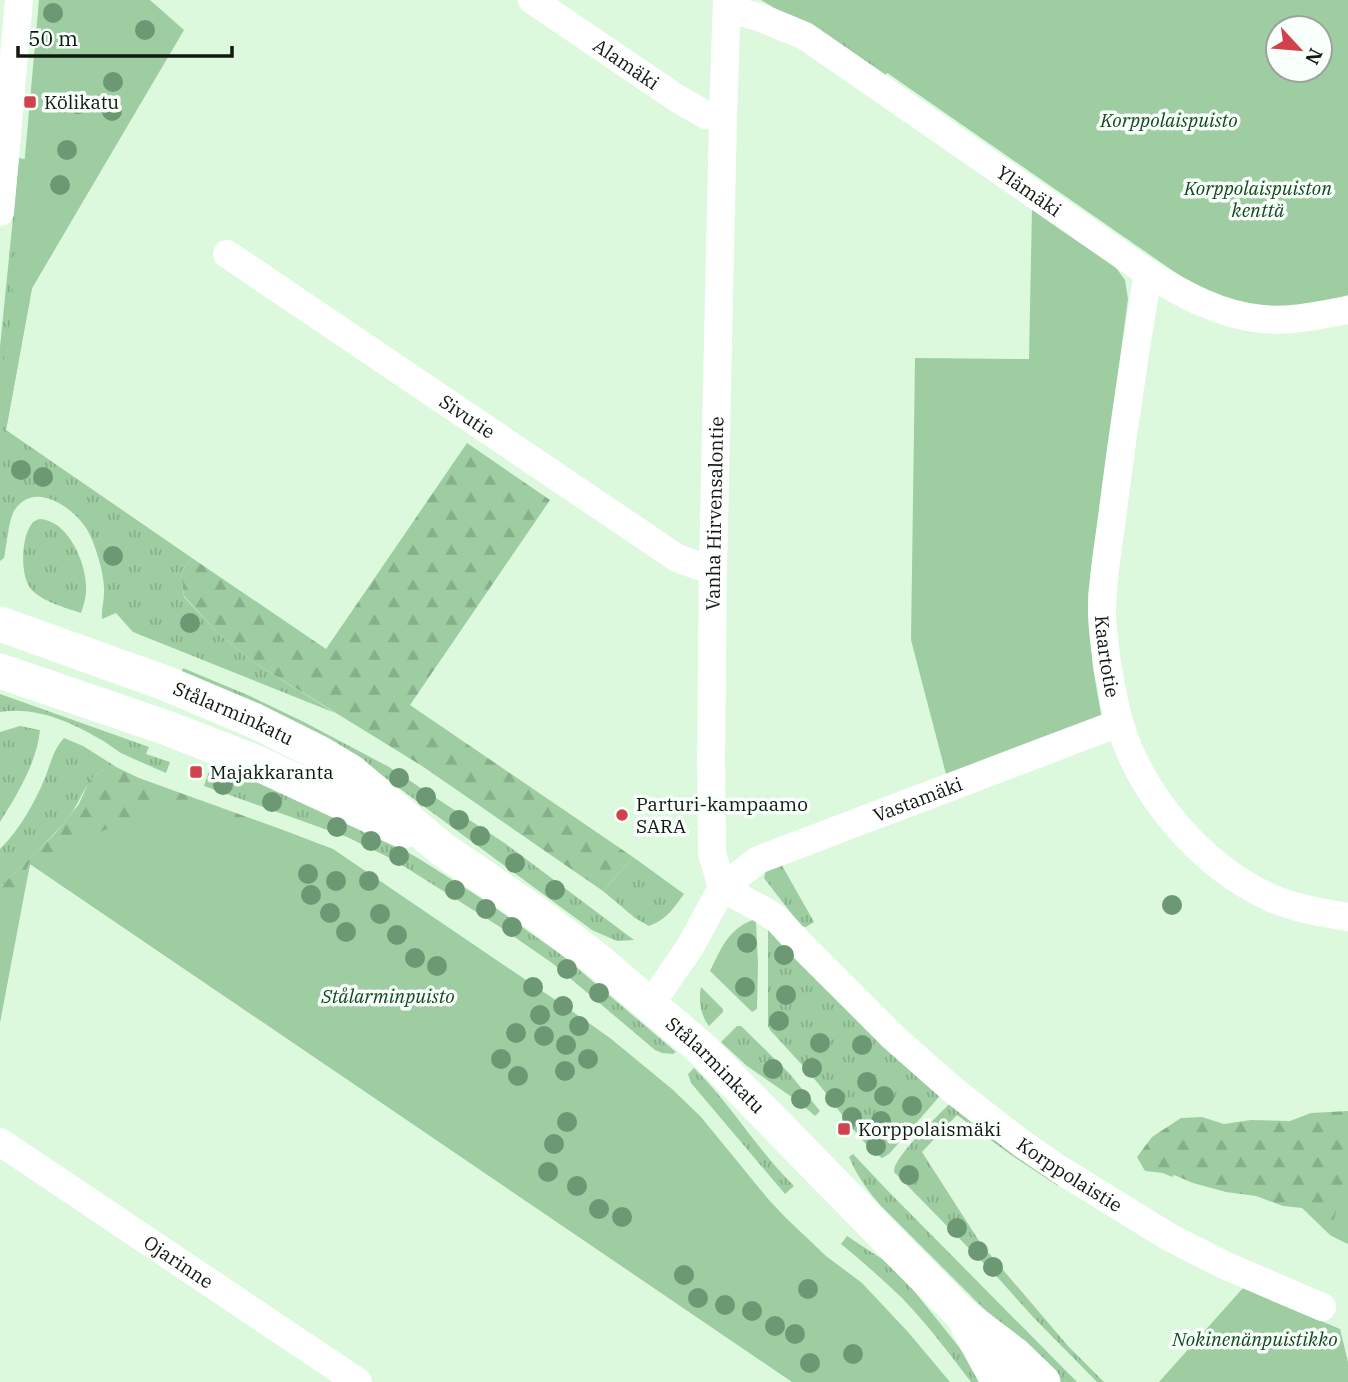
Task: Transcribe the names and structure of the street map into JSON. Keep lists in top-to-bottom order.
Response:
{
  "streets": {
    "main road": ["Stålarminkatu"],
    "street": [
      "Alamäki",
      "Ylämäki",
      "Sivutie",
      "Vanha Hirvensalontie",
      "Kaartotie",
      "Vastamäki",
      "Korppolaistie",
      "Ojarinne"
    ]
  },
  "crossings": [
    ["Alamäki", "Vanha Hirvensalontie"],
    ["Ylämäki", "Vanha Hirvensalontie"],
    ["Ylämäki", "Kaartotie"],
    ["Sivutie", "Vanha Hirvensalontie"],
    ["Vanha Hirvensalontie", "Vastamäki"],
    ["Vanha Hirvensalontie", "Korppolaistie"],
    ["Kaartotie", "Vastamäki"],
    ["Vastamäki", "Korppolaistie"]
  ],
  "parks": [
    "Korppolaispuisto",
    "Korppolaispuiston kenttä",
    "Stålarminpuisto",
    "Nokinenänpuistikko"
  ],
  "places": {
    "transit": ["Kölikatu", "Majakkaranta", "Korppolaismäki"],
    "other": ["Parturi-kampaamo SARA"]
  },
  "scale_bar": "50 m",
  "north": "bottom right"
}
